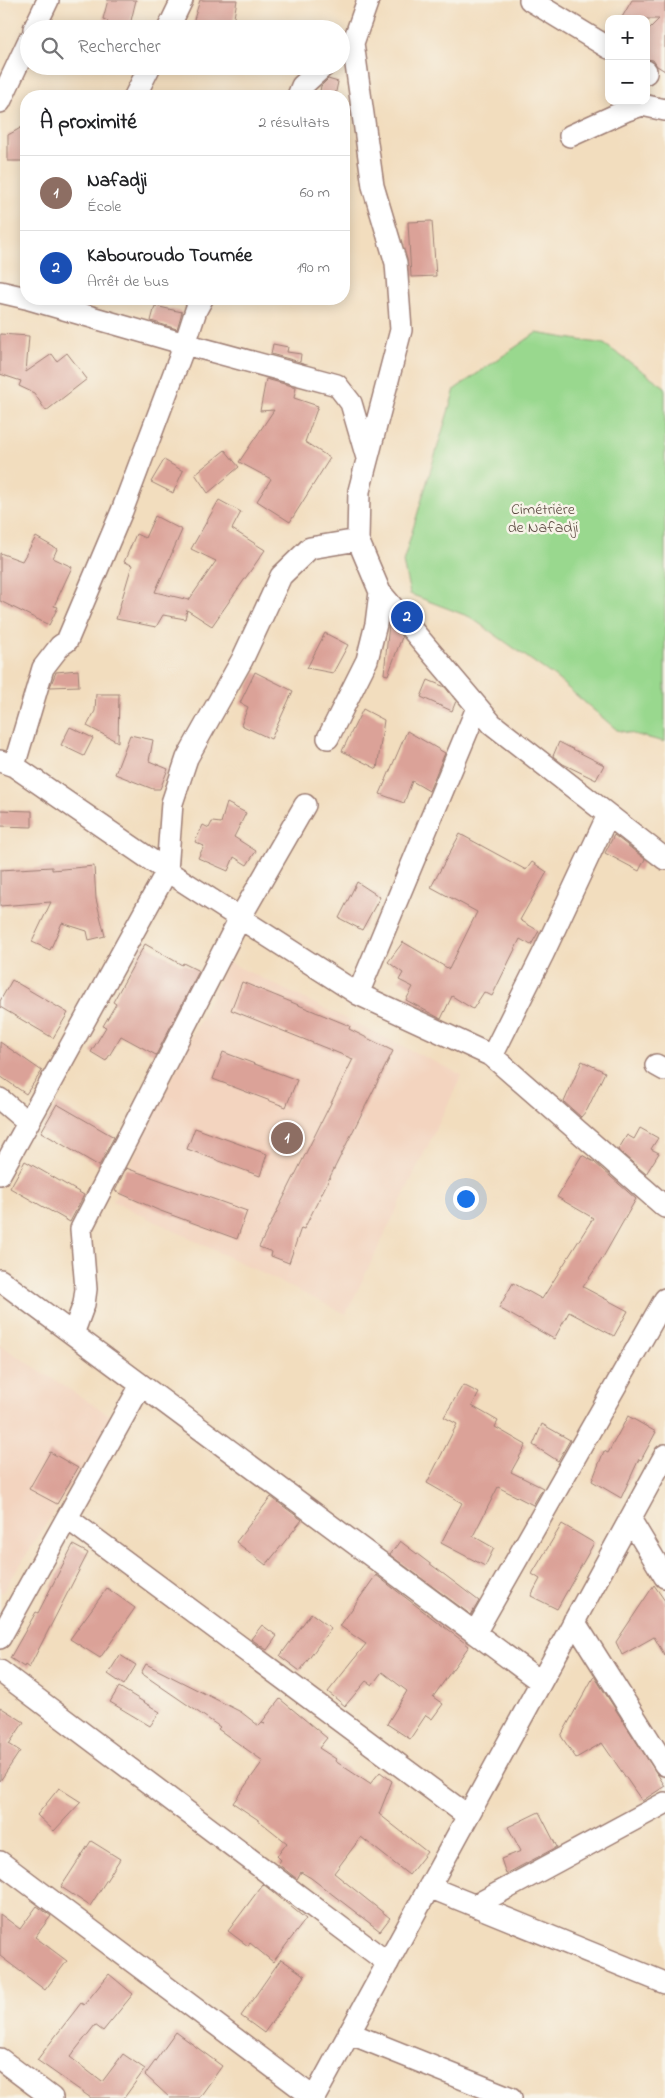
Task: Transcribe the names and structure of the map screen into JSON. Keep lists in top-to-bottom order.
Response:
{
  "parks": ["Cimétrière de Nafadji"],
  "page": {
    "map_buttons": ["+", "−"],
    "search": "Rechercher",
    "heading": ["À proximité", "2 résultats"],
    "list": [
      {
        "mark": "1",
        "name": "Nafadji",
        "note": "École",
        "value": "60 m"
      },
      {
        "mark": "2",
        "name": "Kabouroudo Tournée",
        "note": "Arrêt de bus",
        "value": "190 m"
      }
    ],
    "pins": ["2", "1"]
  }
}
